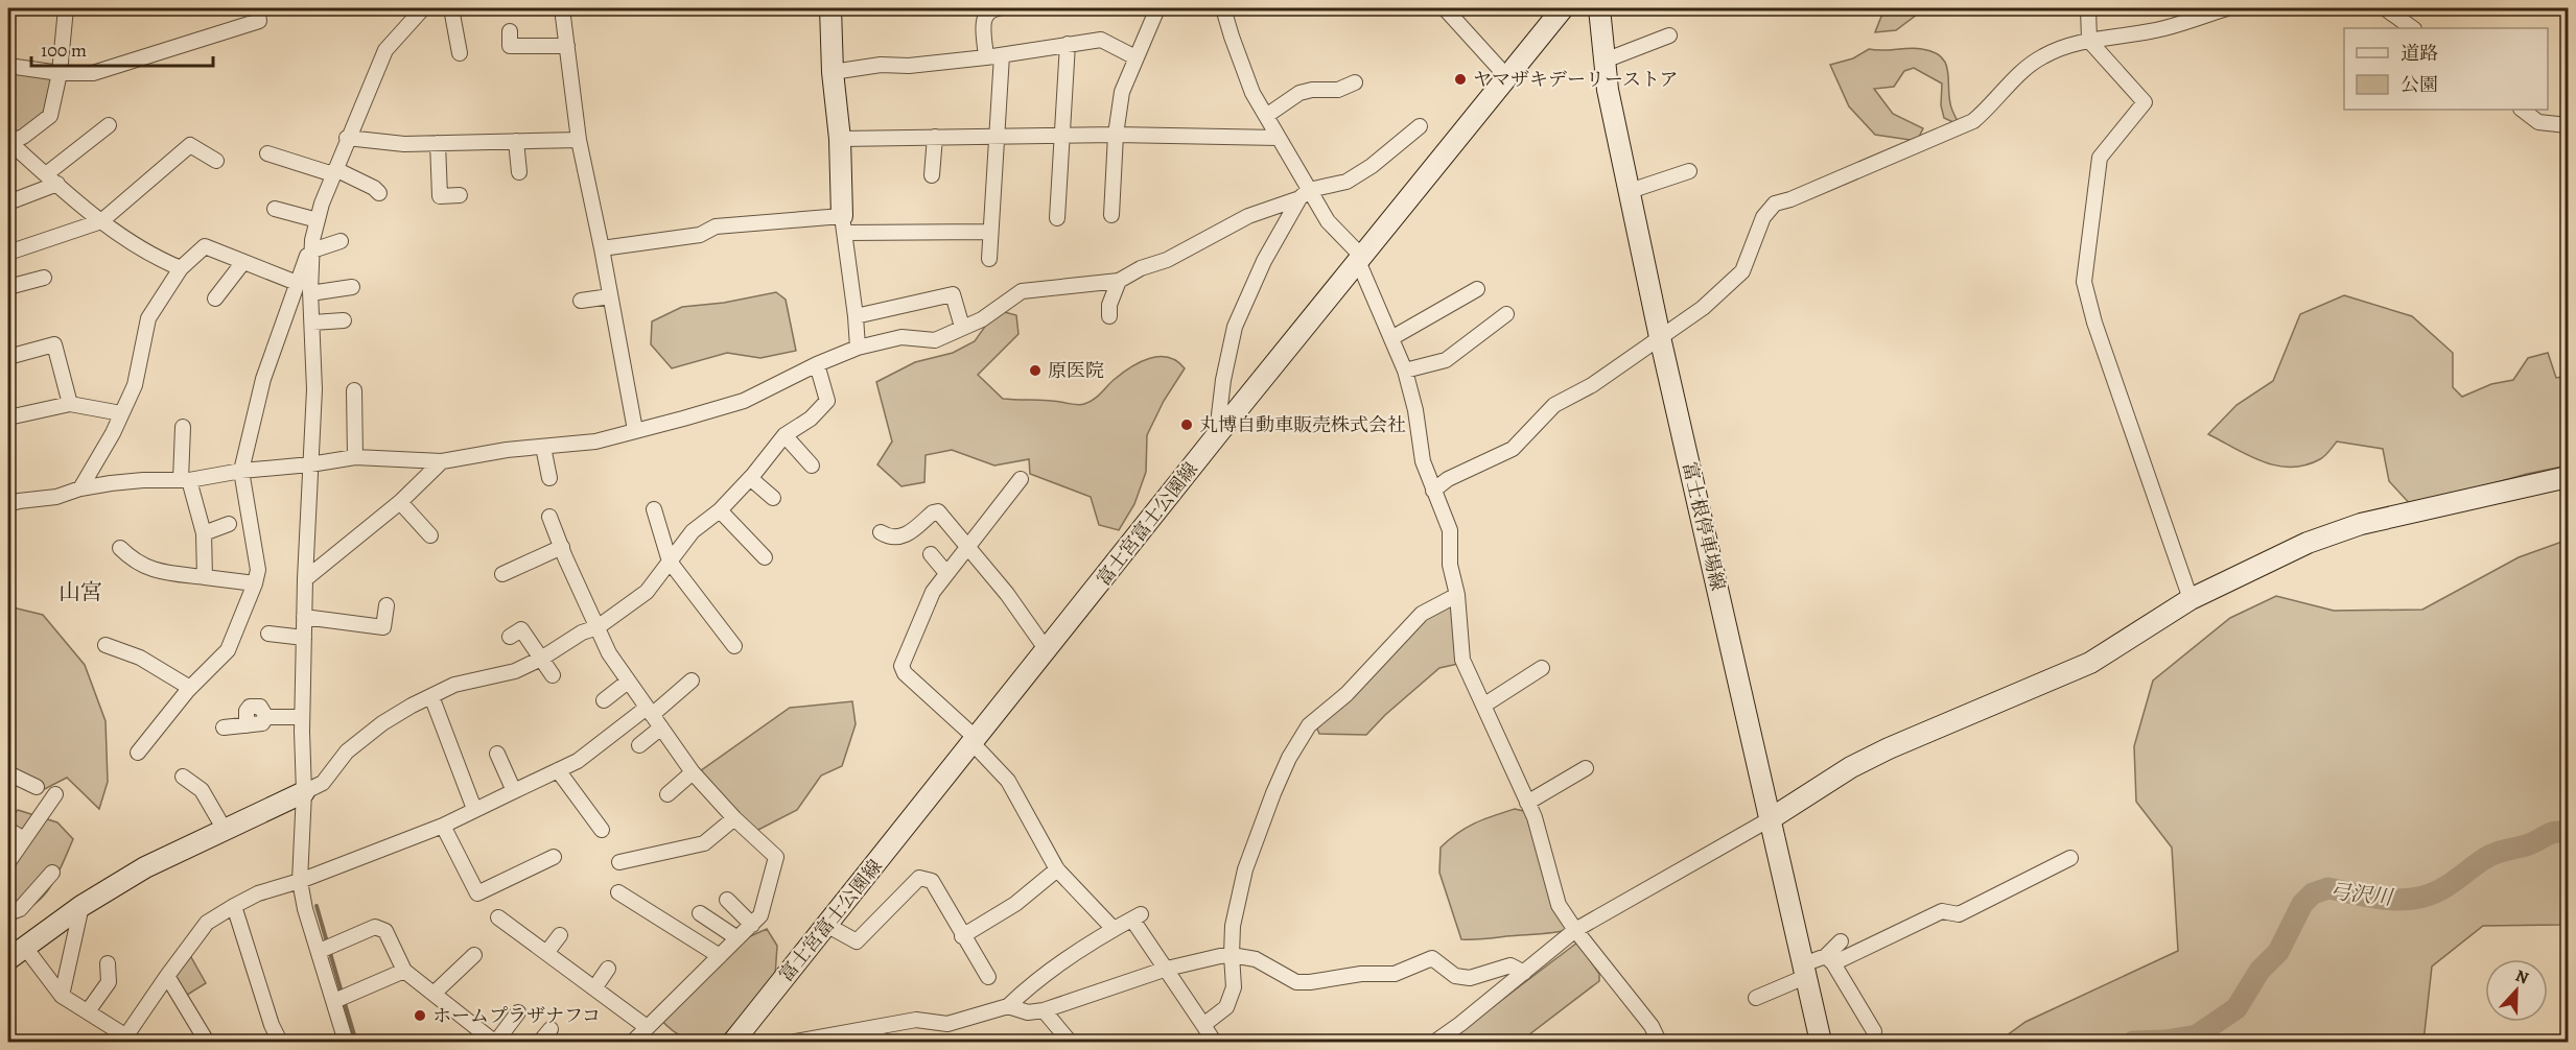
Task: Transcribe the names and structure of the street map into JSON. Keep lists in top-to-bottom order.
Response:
{
  "streets": {
    "main road": ["富士宮富士公園線", "富士根停車場線"]
  },
  "districts": ["山宮"],
  "water": ["弓沢川"],
  "places": [
    "ヤマザキデーリーストア",
    "原医院",
    "丸博自動車販売株式会社",
    "ホームプラザナフコ"
  ],
  "legend": ["道路", "公園"],
  "scale_bar": "100 m",
  "north": "top"
}
